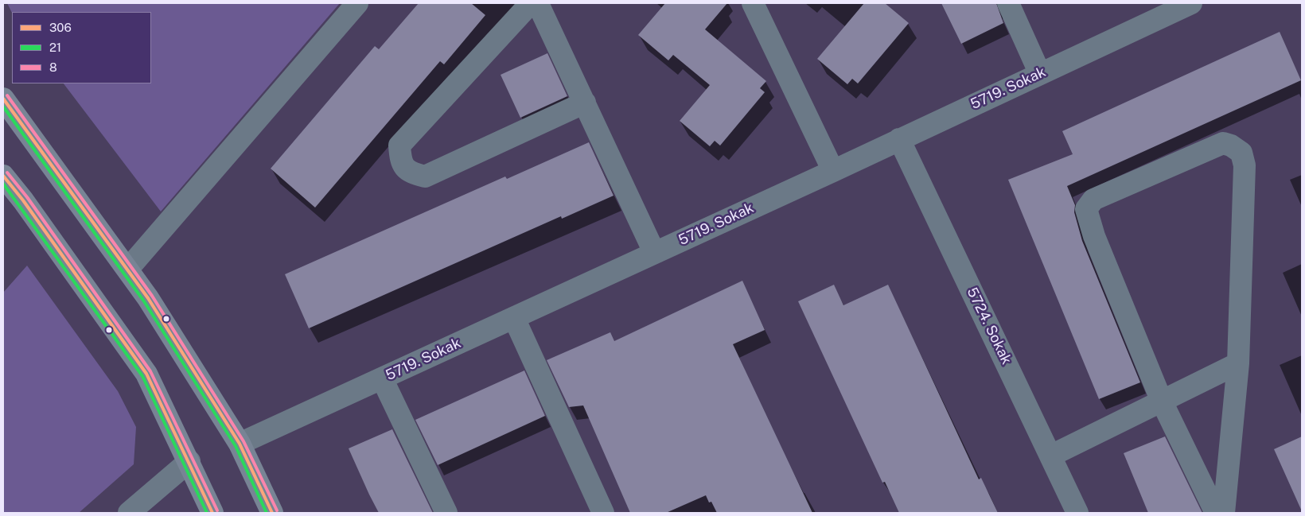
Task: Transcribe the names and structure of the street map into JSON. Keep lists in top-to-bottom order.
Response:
{
  "streets": {
    "street": ["5719. Sokak", "5724. Sokak"]
  },
  "crossings": [
    ["5719. Sokak", "5724. Sokak"]
  ],
  "lines": ["transit line 8", "transit line 306", "transit line 21"],
  "legend": ["306", "21", "8"]
}
